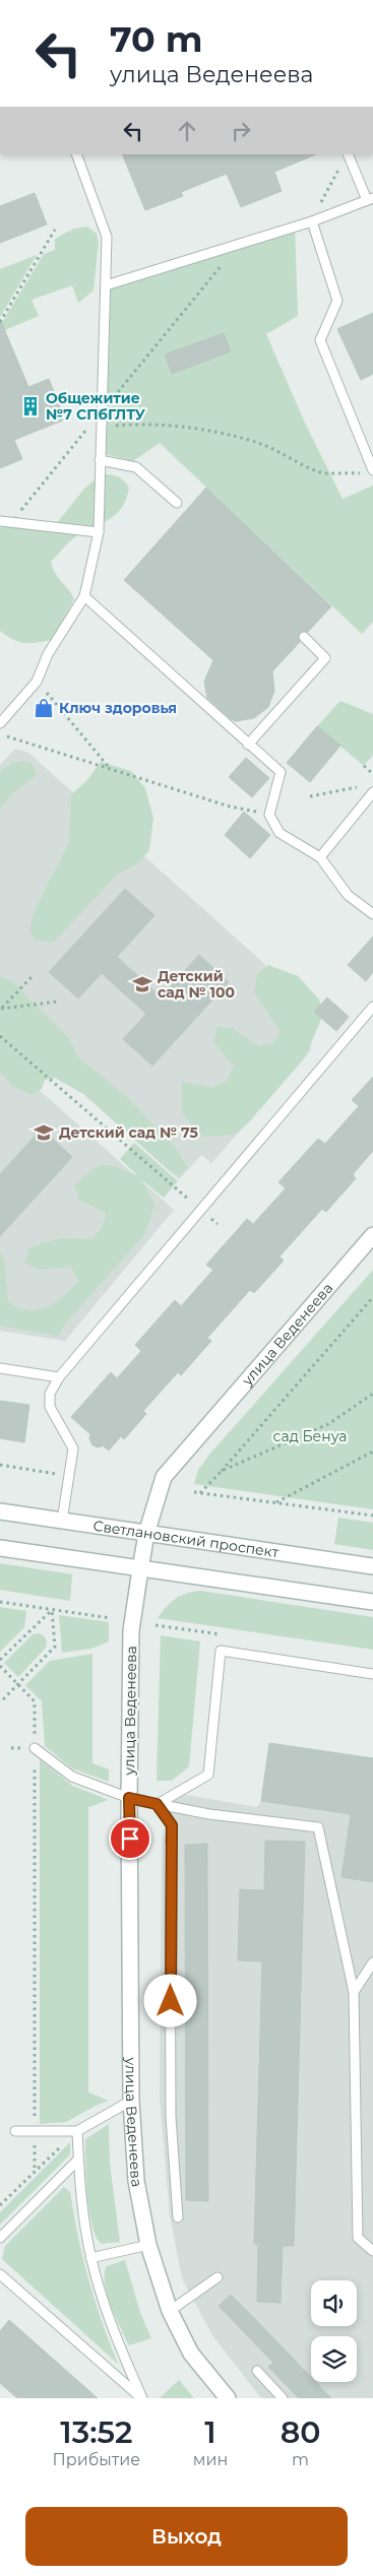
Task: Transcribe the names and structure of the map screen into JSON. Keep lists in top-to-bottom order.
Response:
{
  "streets": {
    "street": ["улица Веденеева", "Светлановский проспект"]
  },
  "crossings": [
    ["улица Веденеева", "Светлановский проспект"]
  ],
  "parks": ["сад Бенуа"],
  "places": {
    "building": ["Общежитие №7 СПбГЛТУ"],
    "shop": ["Ключ здоровья"],
    "school or university": ["Детский сад № 100", "Детский сад № 75"]
  },
  "page": {
    "turn": ["70 m", "улица Веденеева"],
    "eta": [
      "13:52",
      "Прибытие",
      "1",
      "мин",
      "80",
      "m"
    ],
    "buttons": "Выход"
  }
}
